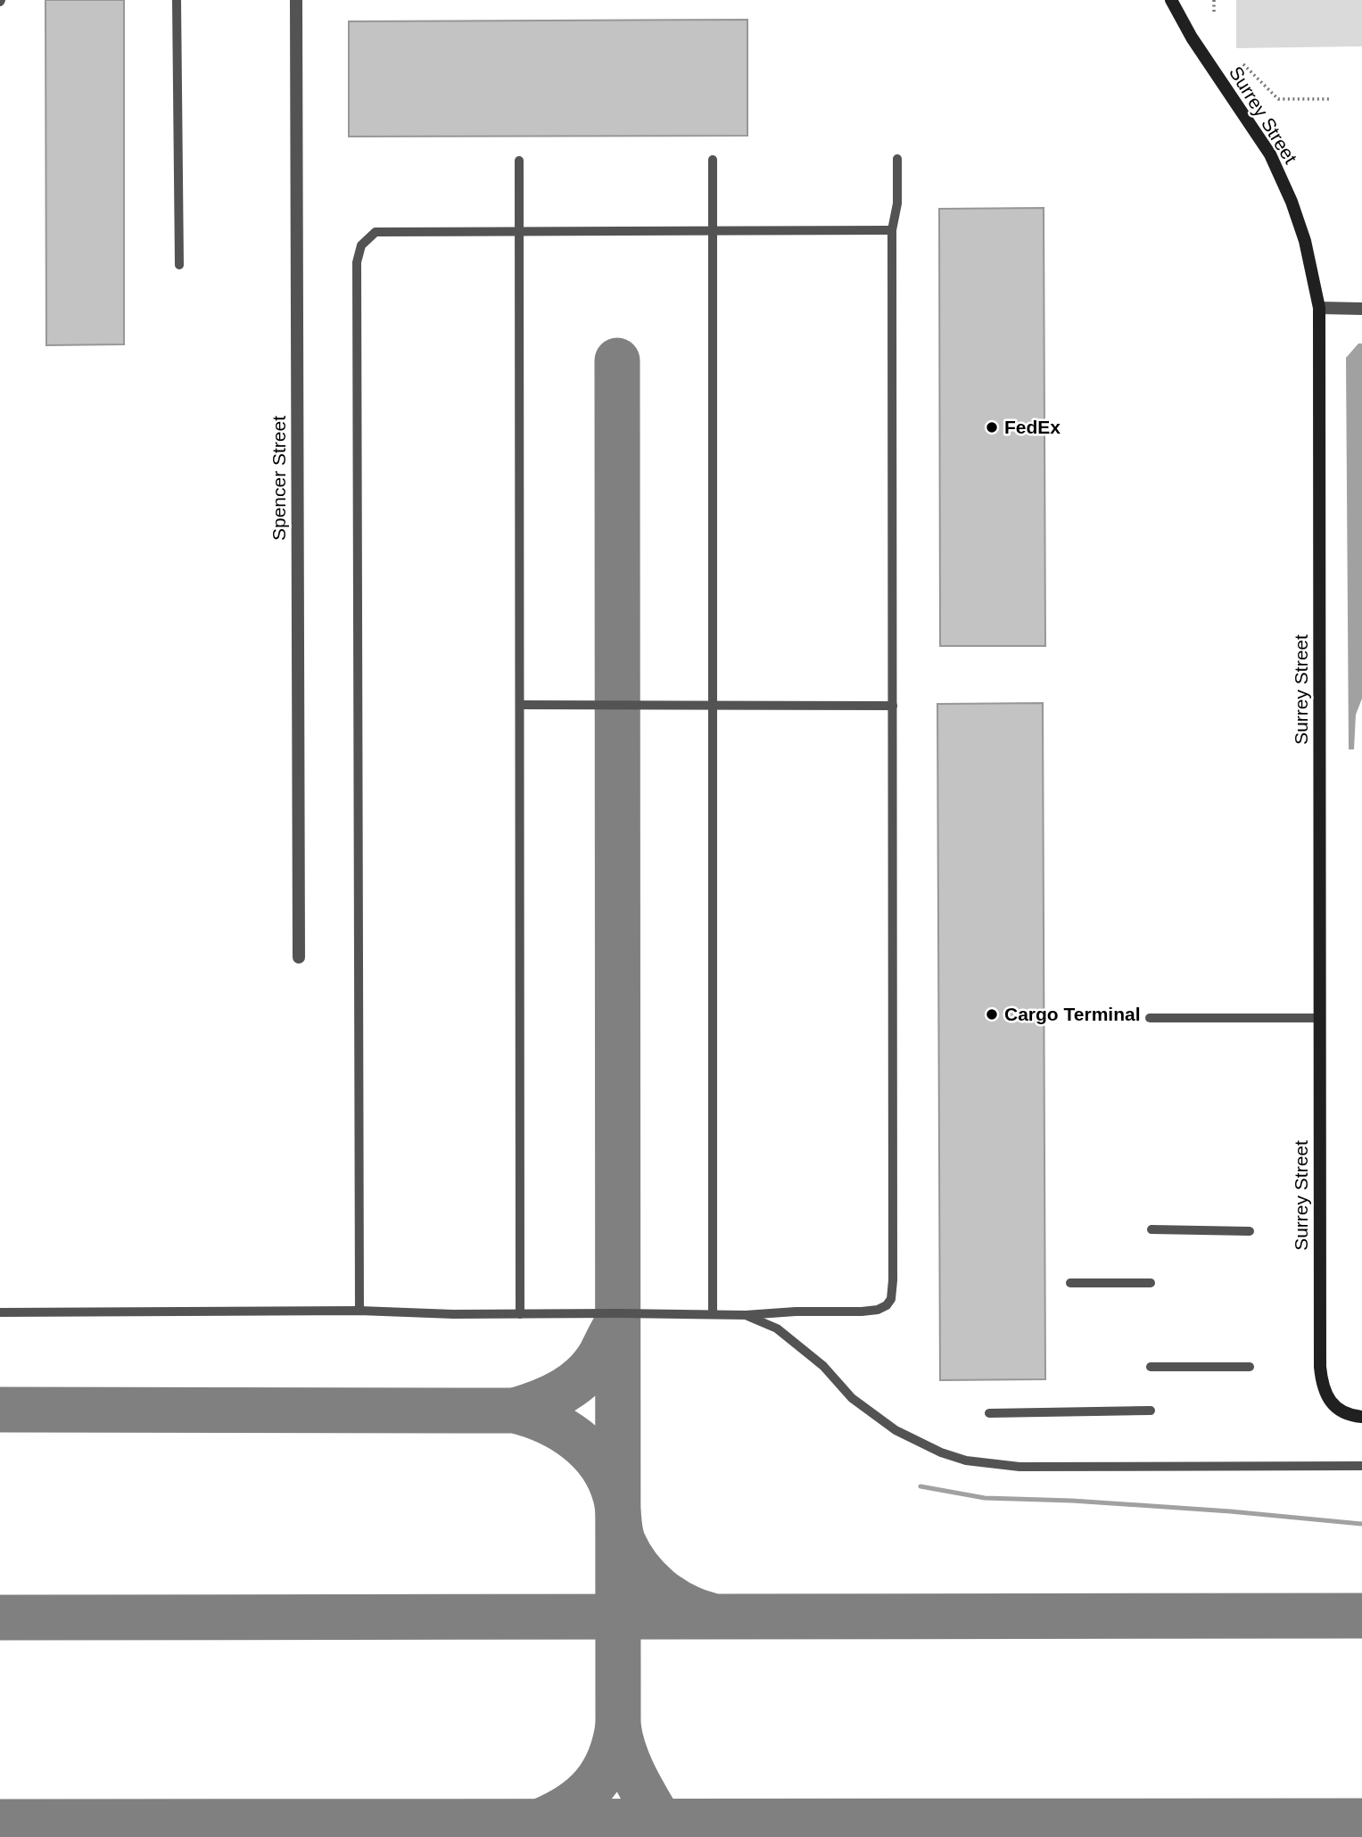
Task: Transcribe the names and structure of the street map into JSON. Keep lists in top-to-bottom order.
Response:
{
  "streets": {
    "street": ["Surrey Street", "Spencer Street"]
  },
  "places": ["FedEx", "Cargo Terminal"]
}
